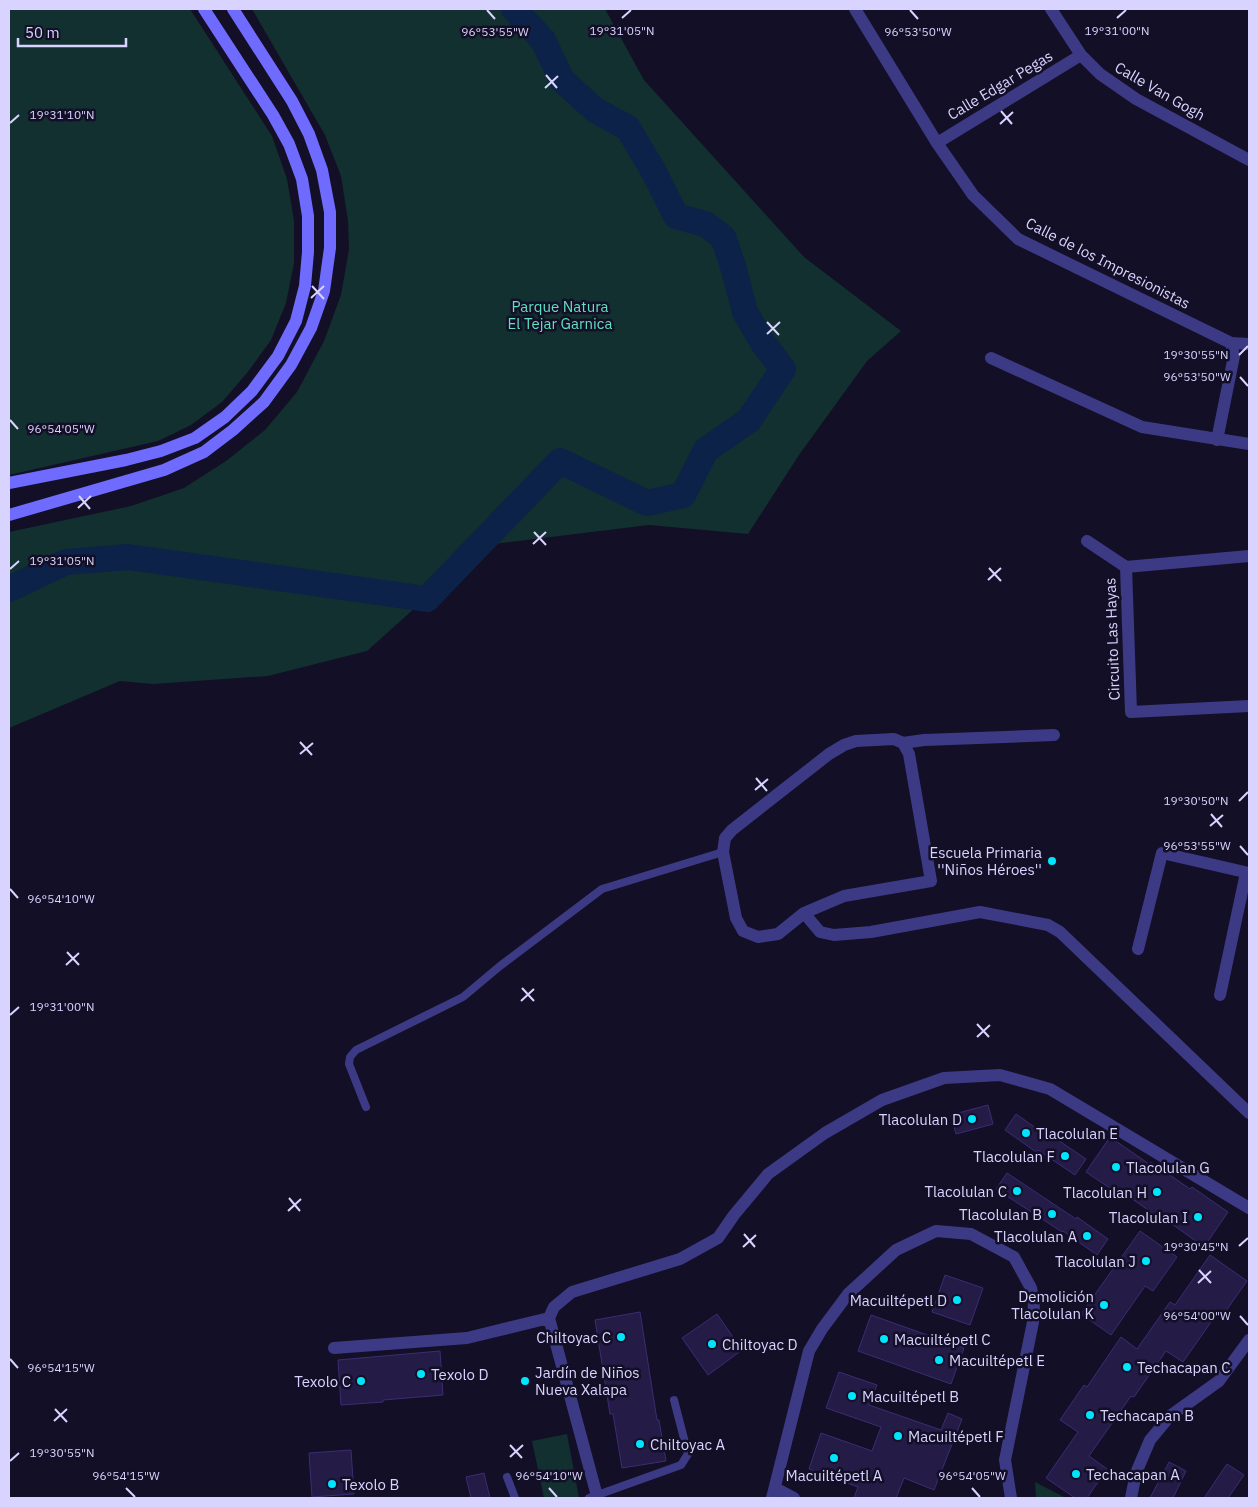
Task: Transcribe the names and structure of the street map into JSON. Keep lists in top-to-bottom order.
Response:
{
  "streets": {
    "street": [
      "Calle Edgar Pegas",
      "Calle Van Gogh",
      "Calle de los Impresionistas",
      "Circuito Las Hayas"
    ]
  },
  "crossings": [
    ["Calle Edgar Pegas", "Calle Van Gogh"],
    ["Calle Edgar Pegas", "Calle de los Impresionistas"]
  ],
  "parks": ["Parque Natura El Tejar Garnica"],
  "places": [
    "Escuela Primaria ''Niños Héroes''",
    "Tlacolulan D",
    "Tlacolulan E",
    "Tlacolulan F",
    "Tlacolulan G",
    "Tlacolulan C",
    "Tlacolulan H",
    "Tlacolulan B",
    "Tlacolulan I",
    "Tlacolulan A",
    "Tlacolulan J",
    "Macuiltépetl D",
    "Demolición Tlacolulan K",
    "Chiltoyac C",
    "Macuiltépetl C",
    "Chiltoyac D",
    "Macuiltépetl E",
    "Techacapan C",
    "Texolo D",
    "Texolo C",
    "Jardín de Niños Nueva Xalapa",
    "Macuiltépetl B",
    "Techacapan B",
    "Macuiltépetl F",
    "Chiltoyac A",
    "Macuiltépetl A",
    "Techacapan A",
    "Texolo B"
  ],
  "scale_bar": "50 m",
  "coordinates": [
    "19°31'00\"N",
    "19°31'05\"N",
    "96°53'55\"W",
    "96°53'50\"W",
    "19°31'10\"N",
    "19°30'55\"N",
    "96°54'05\"W",
    "19°30'50\"N",
    "96°54'10\"W",
    "19°30'45\"N",
    "96°54'00\"W",
    "96°54'15\"W"
  ]
}
